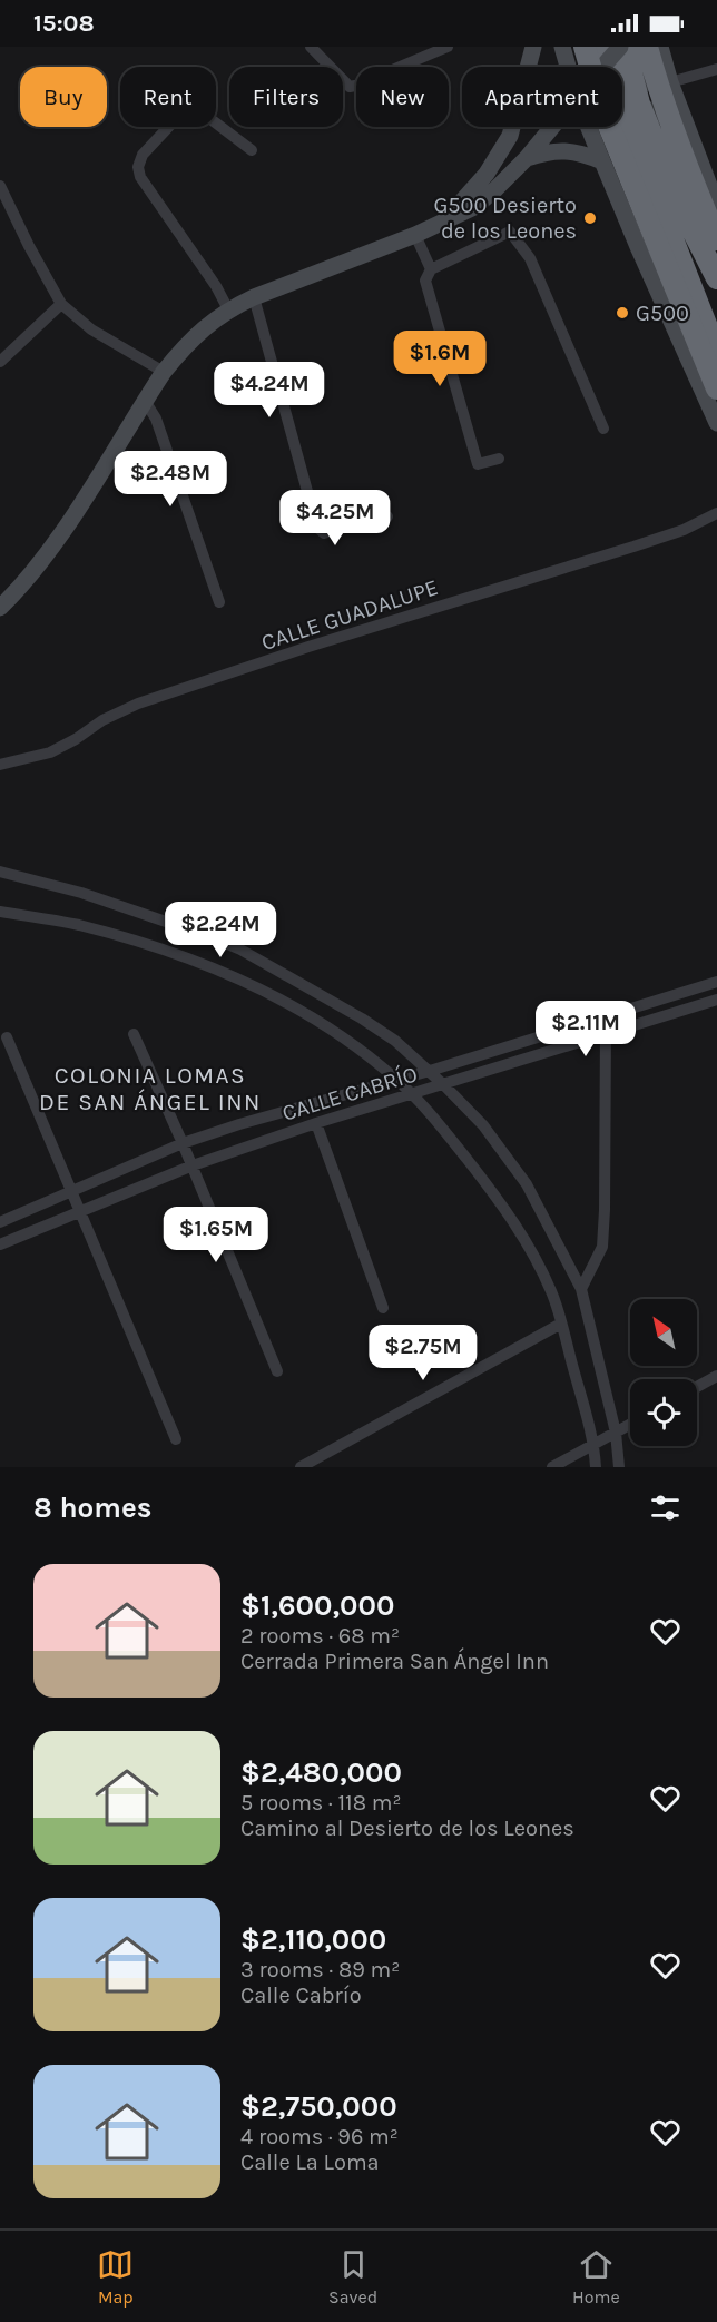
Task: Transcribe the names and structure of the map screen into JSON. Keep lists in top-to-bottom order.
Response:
{
  "streets": {
    "street": ["CALLE GUADALUPE", "CALLE CABRÍO"]
  },
  "districts": ["COLONIA LOMAS DE SAN ÁNGEL INN"],
  "places": ["G500 Desierto de los Leones", "G500"],
  "north": "top left",
  "page": {
    "status": "15:08",
    "chip": [
      "Buy",
      "Rent",
      "Filters",
      "New",
      "Apartment"
    ],
    "price": [
      "$1.6M",
      "$4.24M",
      "$2.48M",
      "$4.25M",
      "$2.24M",
      "$2.11M",
      "$1.65M",
      "$2.75M"
    ],
    "heading": "8 homes",
    "list": [
      {
        "name": "$1,600,000",
        "note": "2 rooms · 68 m² · Cerrada Primera San Ángel Inn"
      },
      {
        "name": "$2,480,000",
        "note": "5 rooms · 118 m² · Camino al Desierto de los Leones"
      },
      {
        "name": "$2,110,000",
        "note": "3 rooms · 89 m² · Calle Cabrío"
      },
      {
        "name": "$2,750,000",
        "note": "4 rooms · 96 m² · Calle La Loma"
      }
    ],
    "tabs": ["Map", "Saved", "Home"]
  }
}
